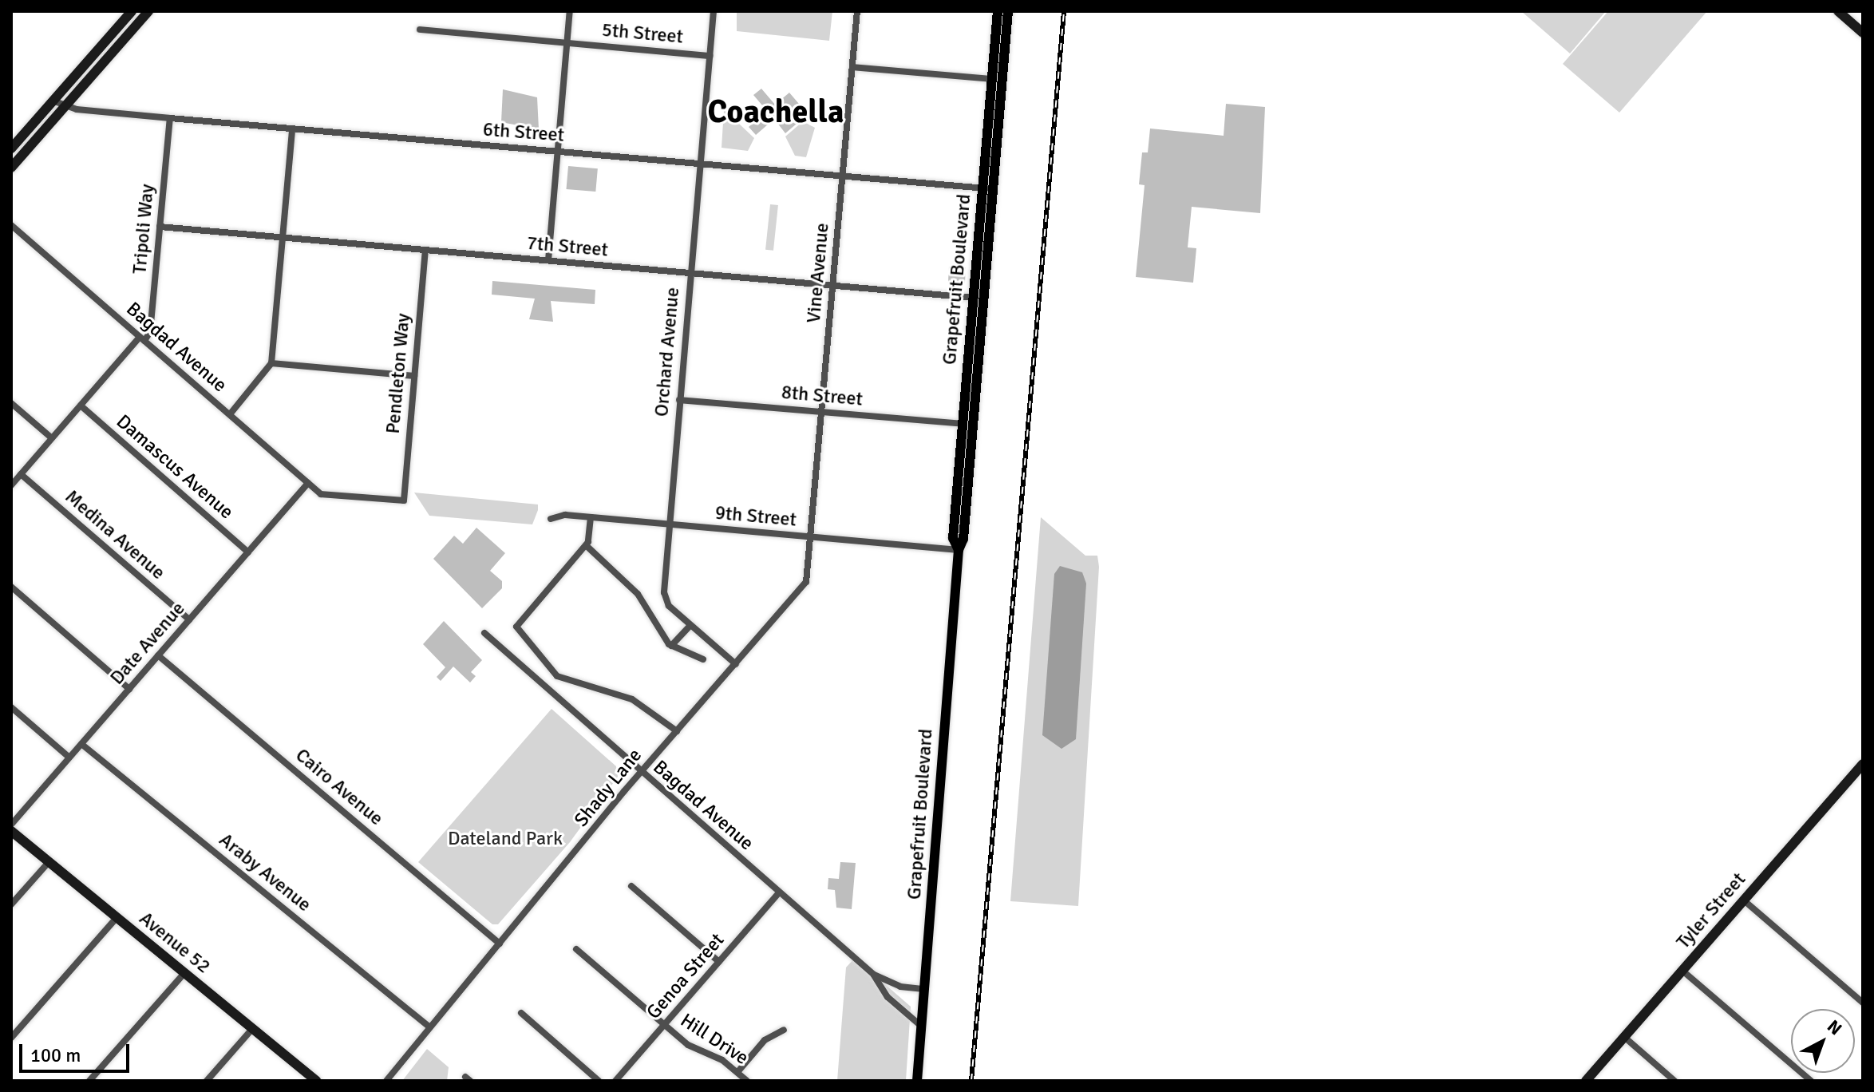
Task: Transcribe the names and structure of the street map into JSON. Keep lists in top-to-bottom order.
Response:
{
  "streets": {
    "main road": ["Grapefruit Boulevard", "Tyler Street", "Avenue 52"],
    "street": [
      "5th Street",
      "6th Street",
      "Tripoli Way",
      "7th Street",
      "Vine Avenue",
      "Bagdad Avenue",
      "Orchard Avenue",
      "Pendleton Way",
      "8th Street",
      "Damascus Avenue",
      "9th Street",
      "Medina Avenue",
      "Date Avenue",
      "Cairo Avenue",
      "Shady Lane",
      "Araby Avenue",
      "Genoa Street",
      "Hill Drive"
    ]
  },
  "crossings": [
    ["5th Street", "Orchard Avenue"],
    ["6th Street", "Tripoli Way"],
    ["6th Street", "Vine Avenue"],
    ["6th Street", "Grapefruit Boulevard"],
    ["6th Street", "Orchard Avenue"],
    ["Tripoli Way", "7th Street"],
    ["Tripoli Way", "Bagdad Avenue"],
    ["Tripoli Way", "Damascus Avenue"],
    ["Tripoli Way", "Medina Avenue"],
    ["7th Street", "Vine Avenue"],
    ["7th Street", "Grapefruit Boulevard"],
    ["7th Street", "Orchard Avenue"],
    ["7th Street", "Pendleton Way"],
    ["Vine Avenue", "8th Street"],
    ["Vine Avenue", "9th Street"],
    ["Vine Avenue", "Shady Lane"],
    ["Grapefruit Boulevard", "Bagdad Avenue"],
    ["Grapefruit Boulevard", "8th Street"],
    ["Grapefruit Boulevard", "9th Street"],
    ["Bagdad Avenue", "Pendleton Way"],
    ["Bagdad Avenue", "Date Avenue"],
    ["Bagdad Avenue", "Shady Lane"],
    ["Bagdad Avenue", "Genoa Street"],
    ["Orchard Avenue", "8th Street"],
    ["Orchard Avenue", "9th Street"],
    ["Orchard Avenue", "Shady Lane"],
    ["Damascus Avenue", "Date Avenue"],
    ["9th Street", "Shady Lane"],
    ["Medina Avenue", "Date Avenue"],
    ["Date Avenue", "Cairo Avenue"],
    ["Date Avenue", "Araby Avenue"],
    ["Cairo Avenue", "Shady Lane"],
    ["Shady Lane", "Araby Avenue"],
    ["Genoa Street", "Hill Drive"]
  ],
  "districts": ["Coachella"],
  "parks": ["Dateland Park"],
  "scale_bar": "100 m",
  "north": "top right"
}
